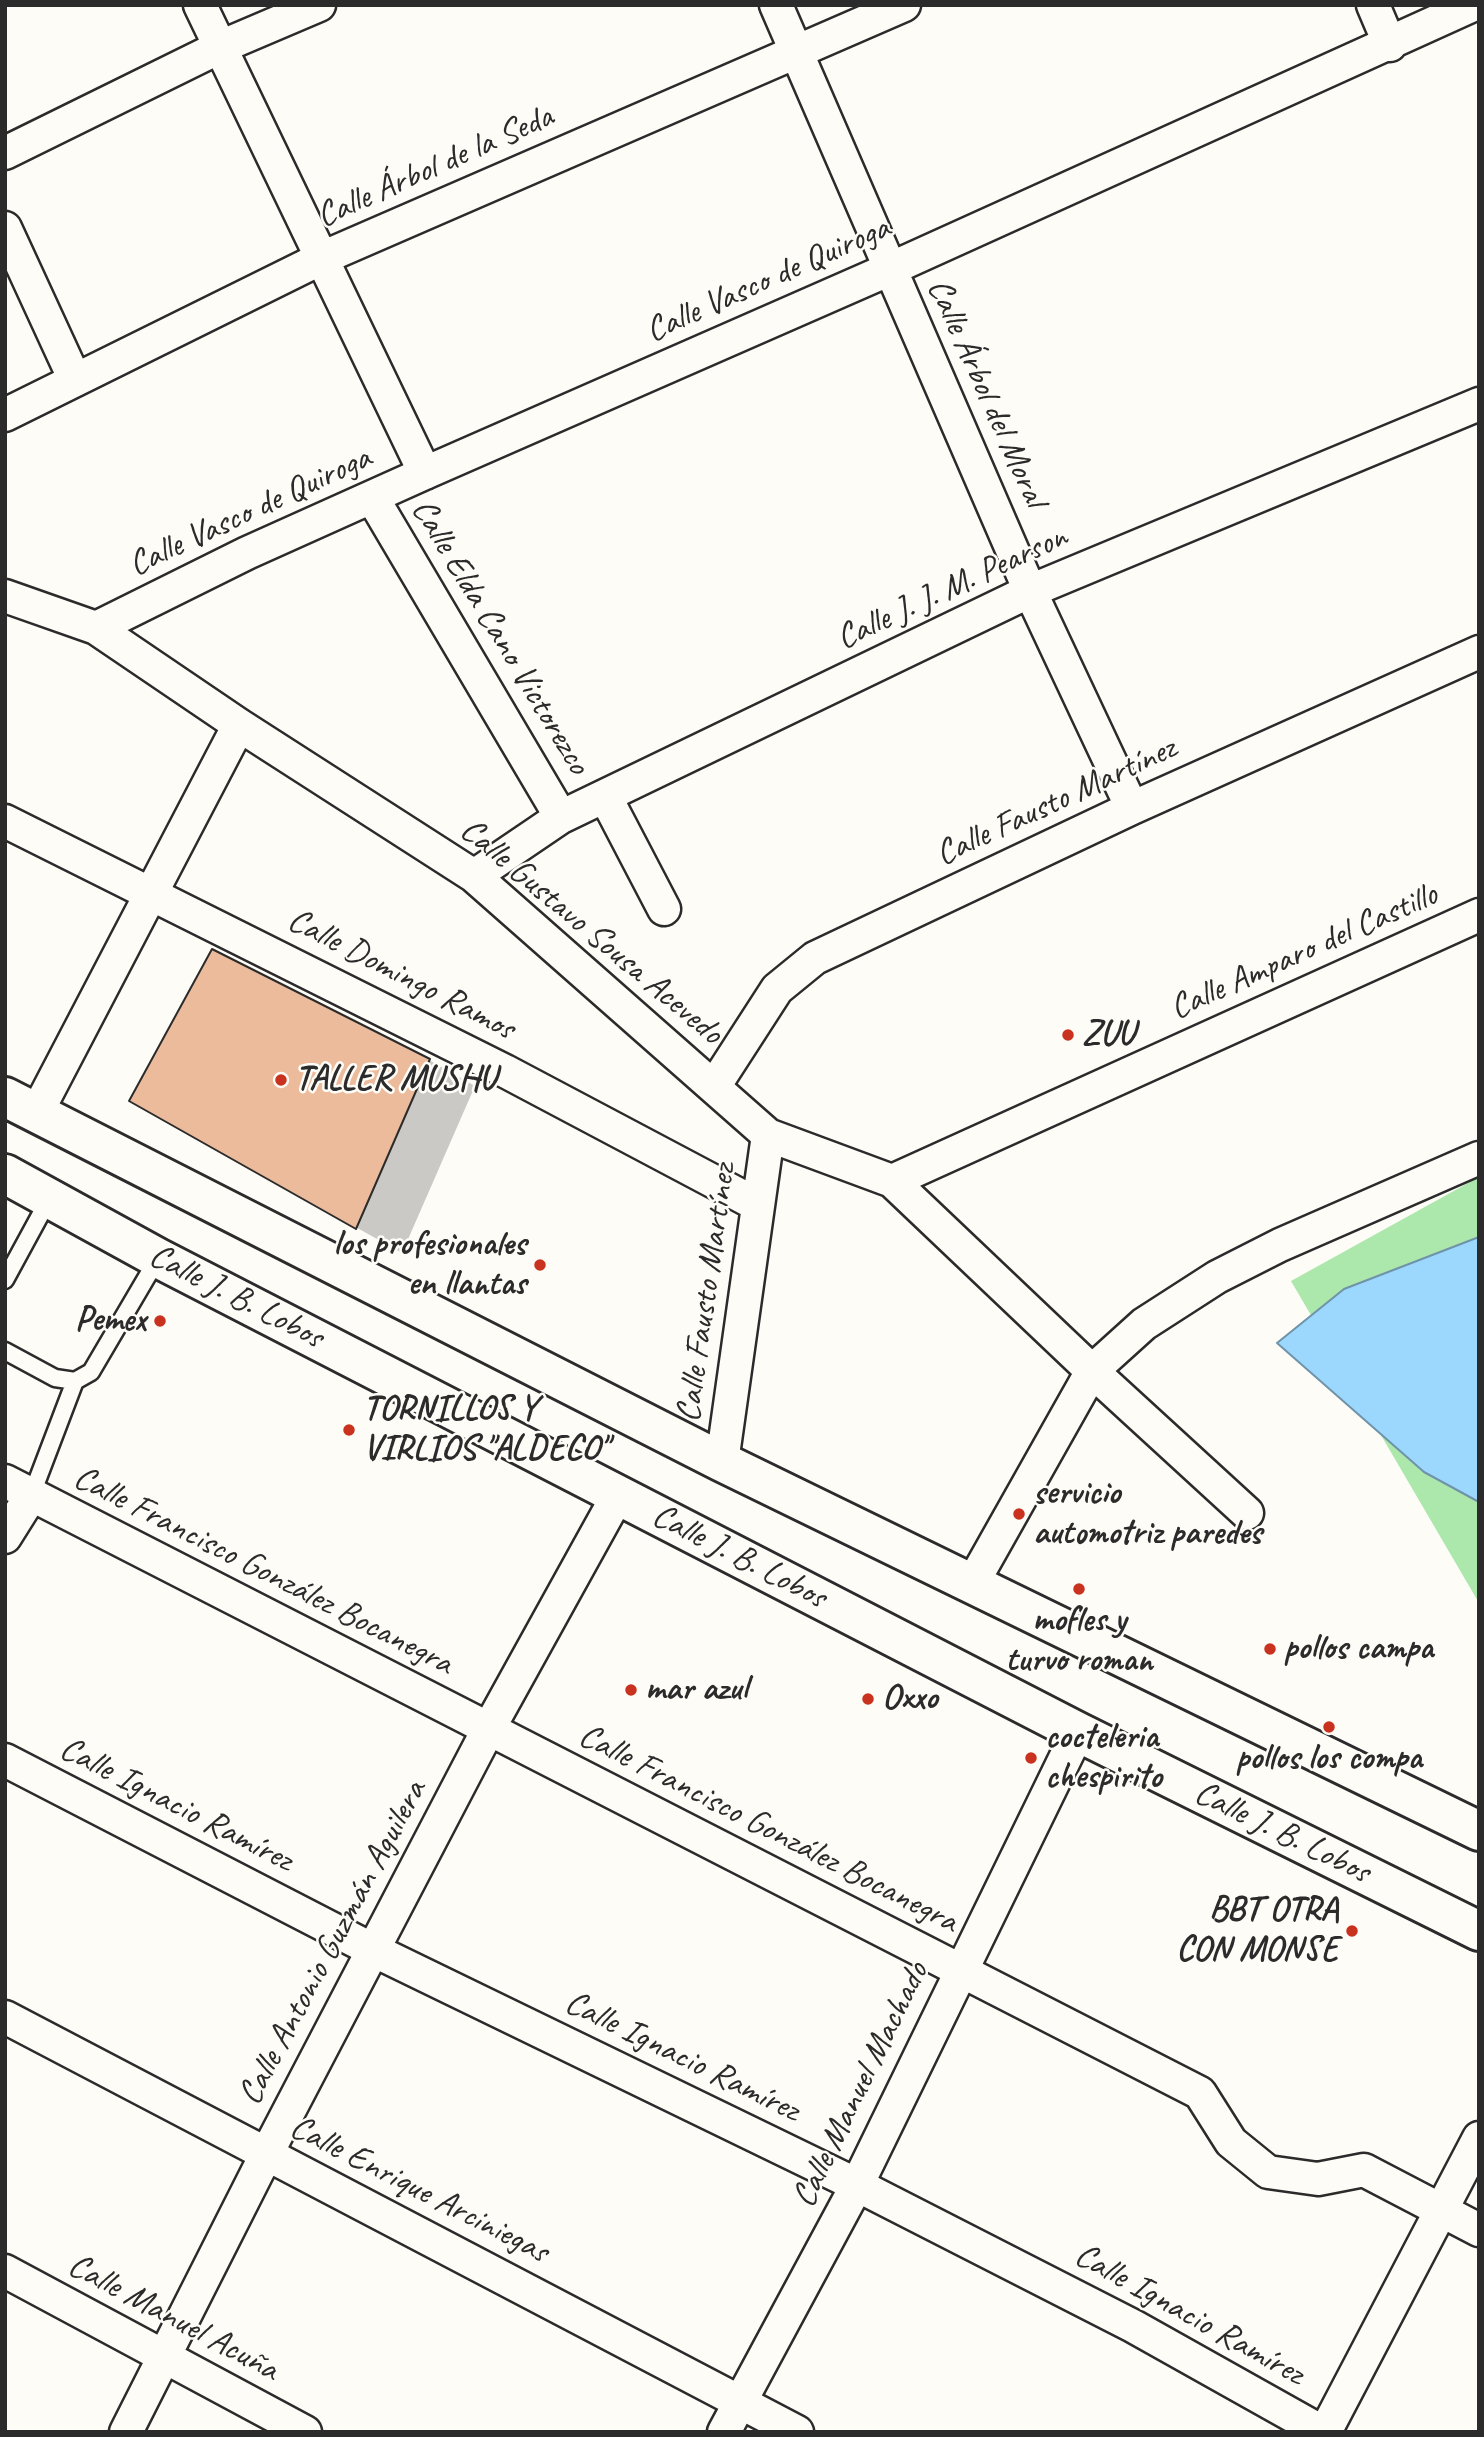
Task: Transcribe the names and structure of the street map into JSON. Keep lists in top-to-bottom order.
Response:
{
  "streets": {
    "main road": ["Calle J. B. Lobos"],
    "street": [
      "Calle Árbol de la Seda",
      "Calle Vasco de Quiroga",
      "Calle Árbol del Moral",
      "Calle J. J. M. Pearson",
      "Calle Elda Cano Victorezco",
      "Calle Fausto Martínez",
      "Calle Gustavo Sousa Acevedo",
      "Calle Amparo del Castillo",
      "Calle Domingo Ramos",
      "Calle Francisco González Bocanegra",
      "Calle Ignacio Ramírez",
      "Calle Antonio Guzmán Aguilera",
      "Calle Manuel Machado",
      "Calle Enrique Arciniegas",
      "Calle Manuel Acuña"
    ]
  },
  "crossings": [
    ["Calle Árbol de la Seda", "Calle Árbol del Moral"],
    ["Calle Árbol de la Seda", "Calle Elda Cano Victorezco"],
    ["Calle Vasco de Quiroga", "Calle Árbol del Moral"],
    ["Calle Vasco de Quiroga", "Calle Elda Cano Victorezco"],
    ["Calle Vasco de Quiroga", "Calle Gustavo Sousa Acevedo"],
    ["Calle Árbol del Moral", "Calle J. J. M. Pearson"],
    ["Calle Árbol del Moral", "Calle Fausto Martínez"],
    ["Calle J. J. M. Pearson", "Calle Elda Cano Victorezco"],
    ["Calle J. J. M. Pearson", "Calle Gustavo Sousa Acevedo"],
    ["Calle Fausto Martínez", "Calle Gustavo Sousa Acevedo"],
    ["Calle Fausto Martínez", "Calle Domingo Ramos"],
    ["Calle Fausto Martínez", "Calle J. B. Lobos"],
    ["Calle Gustavo Sousa Acevedo", "Calle Amparo del Castillo"],
    ["Calle J. B. Lobos", "Calle Antonio Guzmán Aguilera"],
    ["Calle J. B. Lobos", "Calle Manuel Machado"],
    ["Calle Francisco González Bocanegra", "Calle Antonio Guzmán Aguilera"],
    ["Calle Francisco González Bocanegra", "Calle Manuel Machado"],
    ["Calle Ignacio Ramírez", "Calle Antonio Guzmán Aguilera"],
    ["Calle Ignacio Ramírez", "Calle Manuel Machado"],
    ["Calle Antonio Guzmán Aguilera", "Calle Enrique Arciniegas"],
    ["Calle Antonio Guzmán Aguilera", "Calle Manuel Acuña"],
    ["Calle Manuel Machado", "Calle Enrique Arciniegas"]
  ],
  "places": [
    "ZUU",
    "TALLER MUSHU",
    "los profesionales en llantas",
    "Pemex",
    "TORNILLOS Y VIRLIOS \"ALDECO\"",
    "servicio automotriz paredes",
    "mofles y turvo roman",
    "pollos campa",
    "mar azul",
    "Oxxo",
    "pollos los compa",
    "cocteleria chespirito",
    "BBT OTRA CON MONSE"
  ]
}
